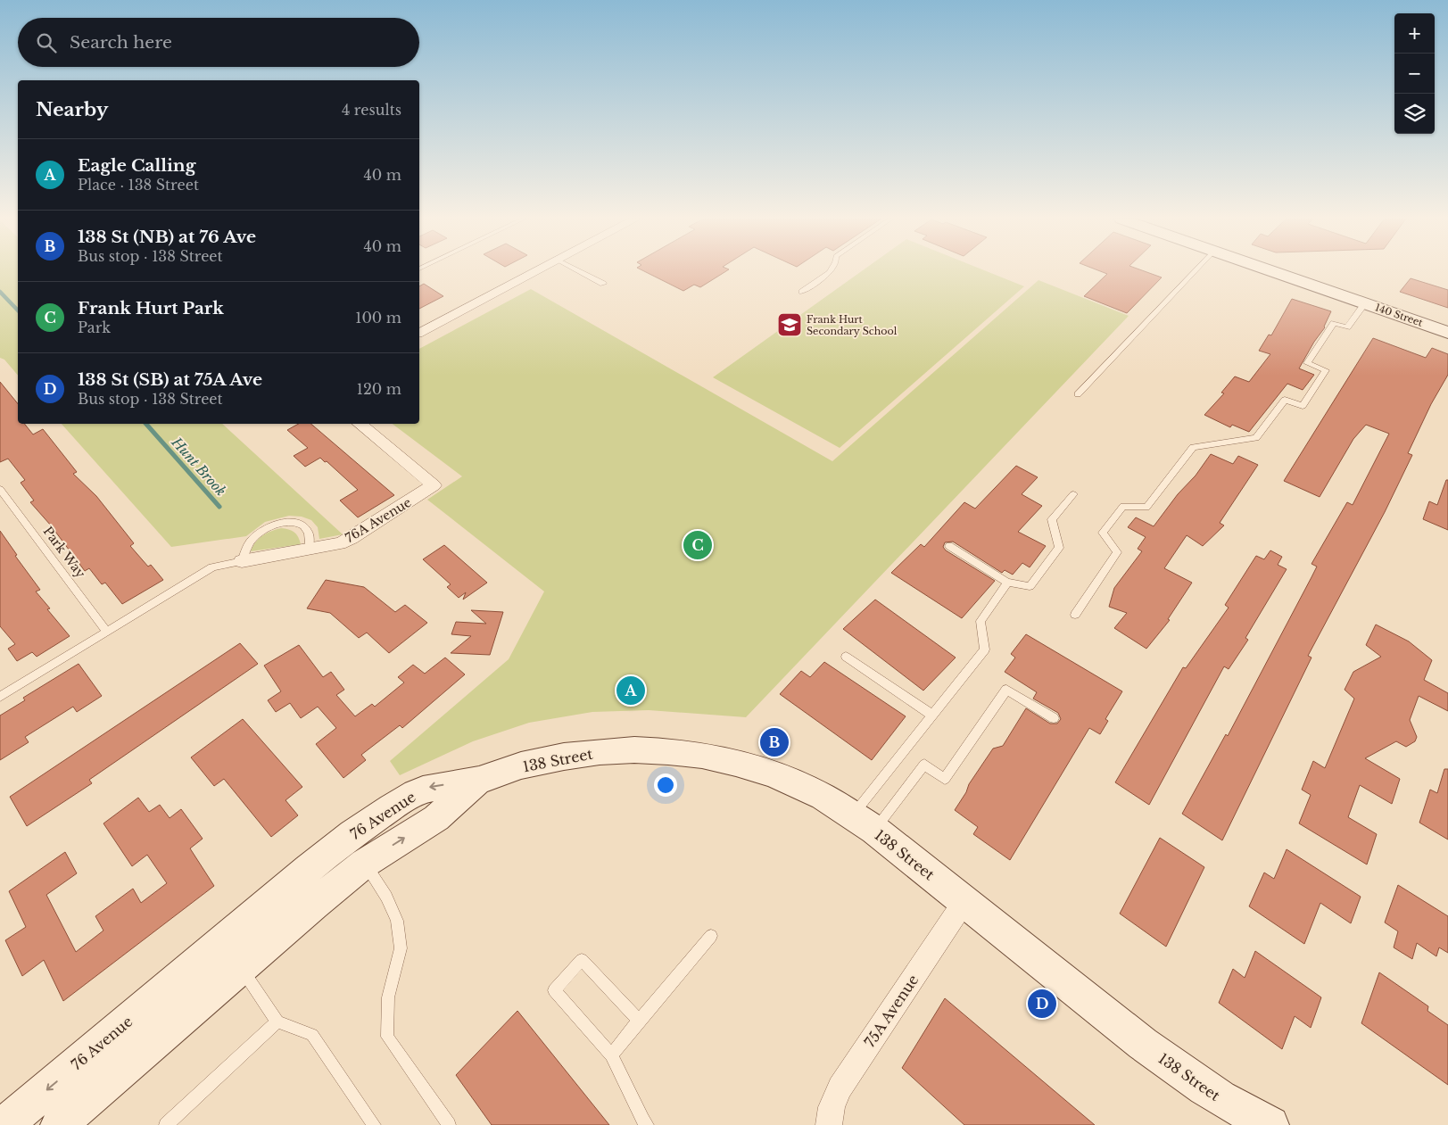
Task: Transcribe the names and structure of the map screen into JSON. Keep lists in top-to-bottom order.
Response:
{
  "streets": {
    "main road": ["140 Street", "138 Street", "76 Avenue"],
    "street": ["76A Avenue", "75A Avenue"],
    "lane": ["Park Way"]
  },
  "crossings": [
    ["138 Street", "76 Avenue"],
    ["138 Street", "75A Avenue"]
  ],
  "water": ["Hunt Brook"],
  "places": {
    "school or university": ["Frank Hurt Secondary School"]
  },
  "page": {
    "map_buttons": ["+", "−"],
    "search": "Search here",
    "heading": ["Nearby", "4 results"],
    "list": [
      {
        "mark": "A",
        "name": "Eagle Calling",
        "note": "Place · 138 Street",
        "value": "40 m"
      },
      {
        "mark": "B",
        "name": "138 St (NB) at 76 Ave",
        "note": "Bus stop · 138 Street",
        "value": "40 m"
      },
      {
        "mark": "C",
        "name": "Frank Hurt Park",
        "note": "Park",
        "value": "100 m"
      },
      {
        "mark": "D",
        "name": "138 St (SB) at 75A Ave",
        "note": "Bus stop · 138 Street",
        "value": "120 m"
      }
    ],
    "pins": [
      "C",
      "A",
      "B",
      "D"
    ]
  }
}
